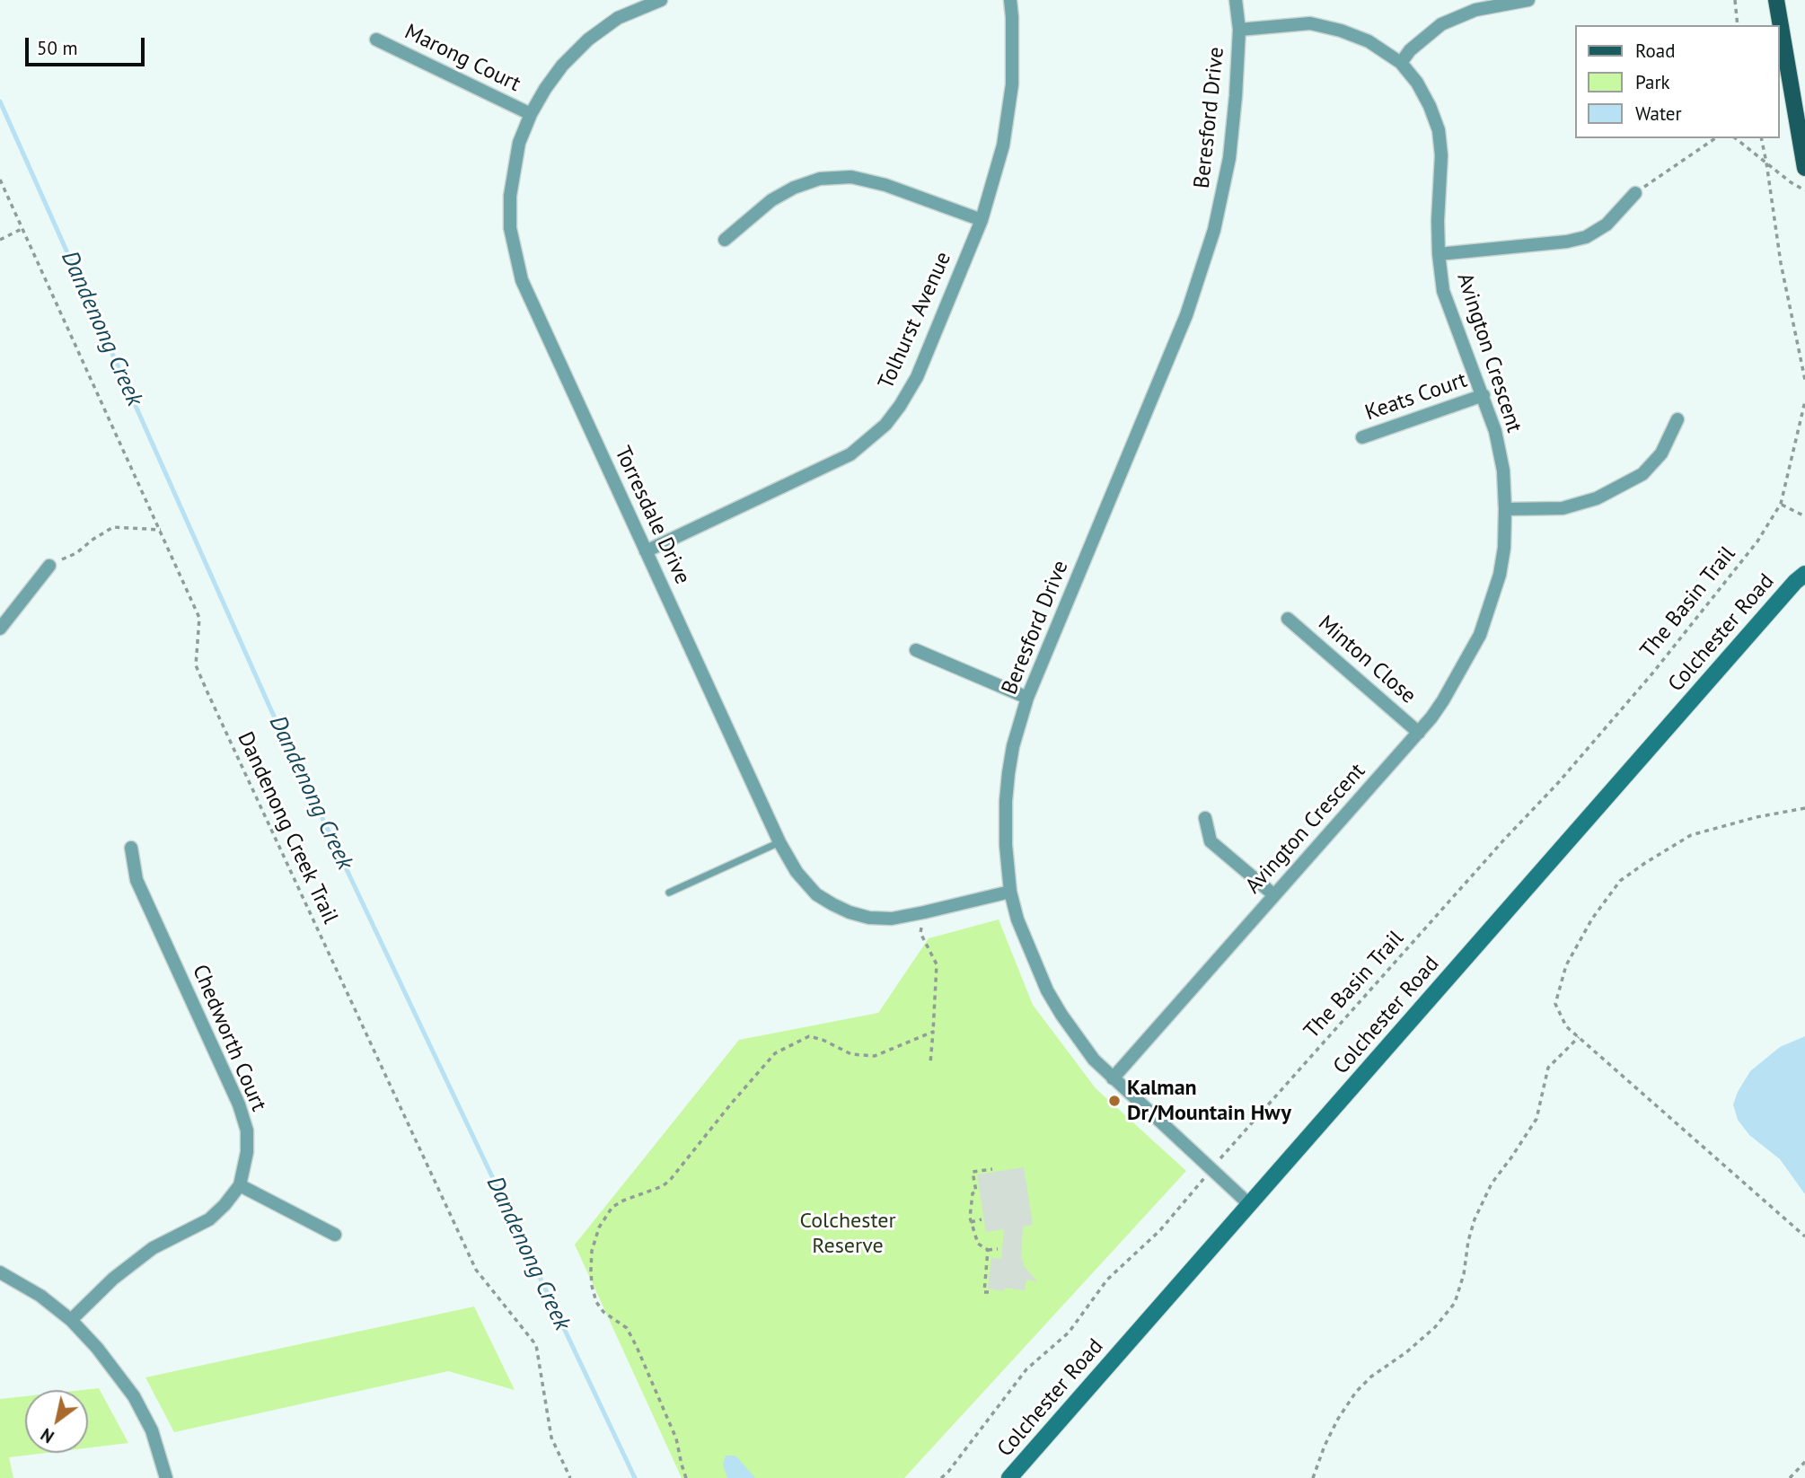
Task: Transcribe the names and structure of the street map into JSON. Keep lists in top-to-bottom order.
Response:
{
  "streets": {
    "main road": ["Colchester Road"],
    "street": [
      "Marong Court",
      "Beresford Drive",
      "Tolhurst Avenue",
      "Avington Crescent",
      "Keats Court",
      "Torresdale Drive",
      "Minton Close",
      "Chedworth Court"
    ],
    "path": ["The Basin Trail", "Dandenong Creek Trail"]
  },
  "crossings": [
    ["Marong Court", "Torresdale Drive"],
    ["Beresford Drive", "Avington Crescent"],
    ["Beresford Drive", "Torresdale Drive"],
    ["Beresford Drive", "The Basin Trail"],
    ["Beresford Drive", "Colchester Road"],
    ["Tolhurst Avenue", "Torresdale Drive"],
    ["Avington Crescent", "Keats Court"],
    ["Avington Crescent", "Minton Close"]
  ],
  "water": ["Dandenong Creek"],
  "parks": ["Colchester Reserve"],
  "places": ["Kalman Dr/Mountain Hwy"],
  "legend": ["Road", "Park", "Water"],
  "scale_bar": "50 m",
  "north": "bottom left"
}
